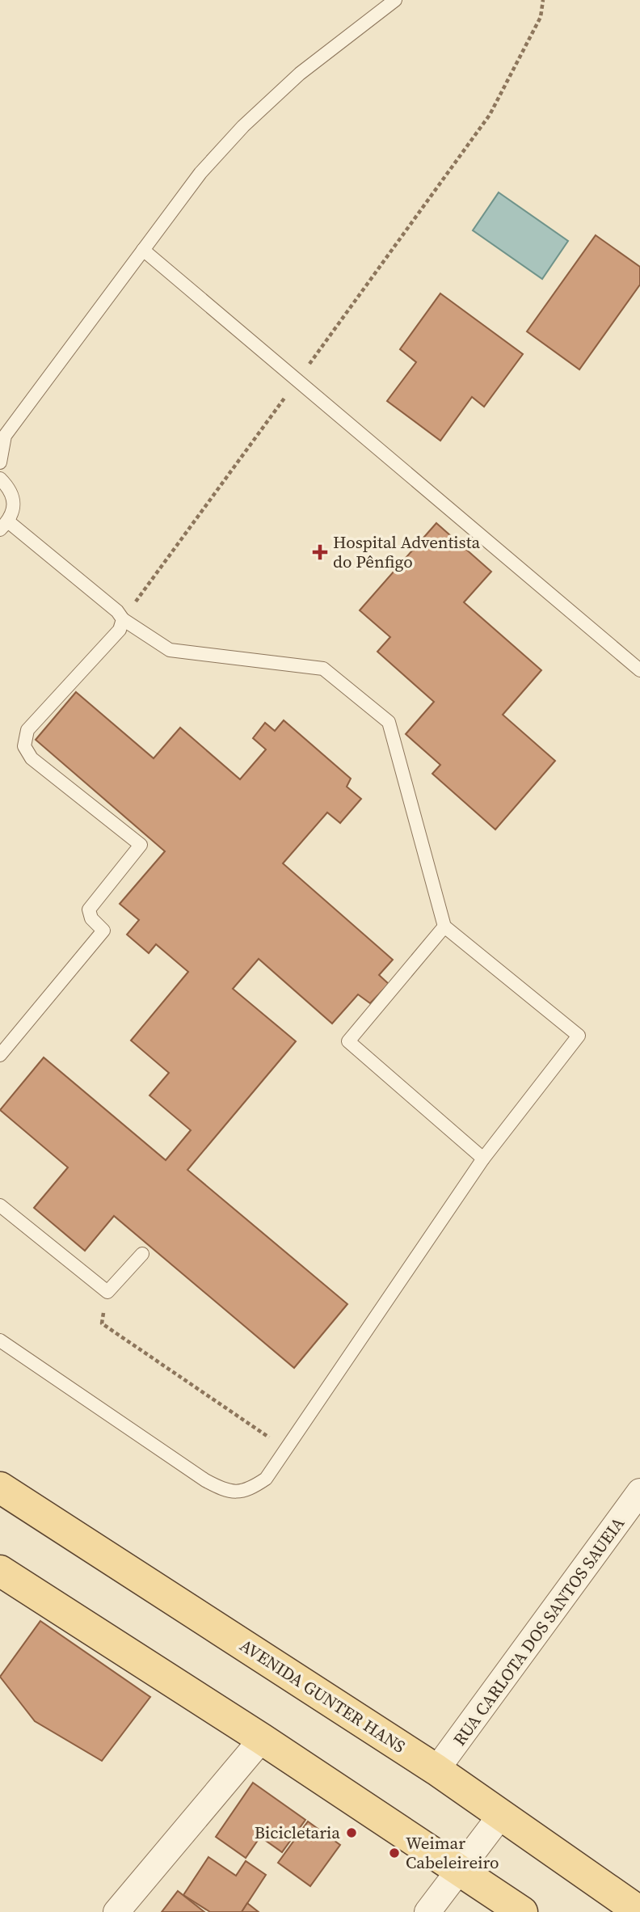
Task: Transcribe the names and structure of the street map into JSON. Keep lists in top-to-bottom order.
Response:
{
  "streets": {
    "main road": ["AVENIDA GUNTER HANS"],
    "street": ["RUA CARLOTA DOS SANTOS SAUEIA"]
  },
  "crossings": [
    ["RUA CARLOTA DOS SANTOS SAUEIA", "AVENIDA GUNTER HANS"]
  ],
  "places": {
    "health": ["Hospital Adventista do Pênfigo"],
    "other": ["Bicicletaria", "Weimar Cabeleireiro"]
  }
}
